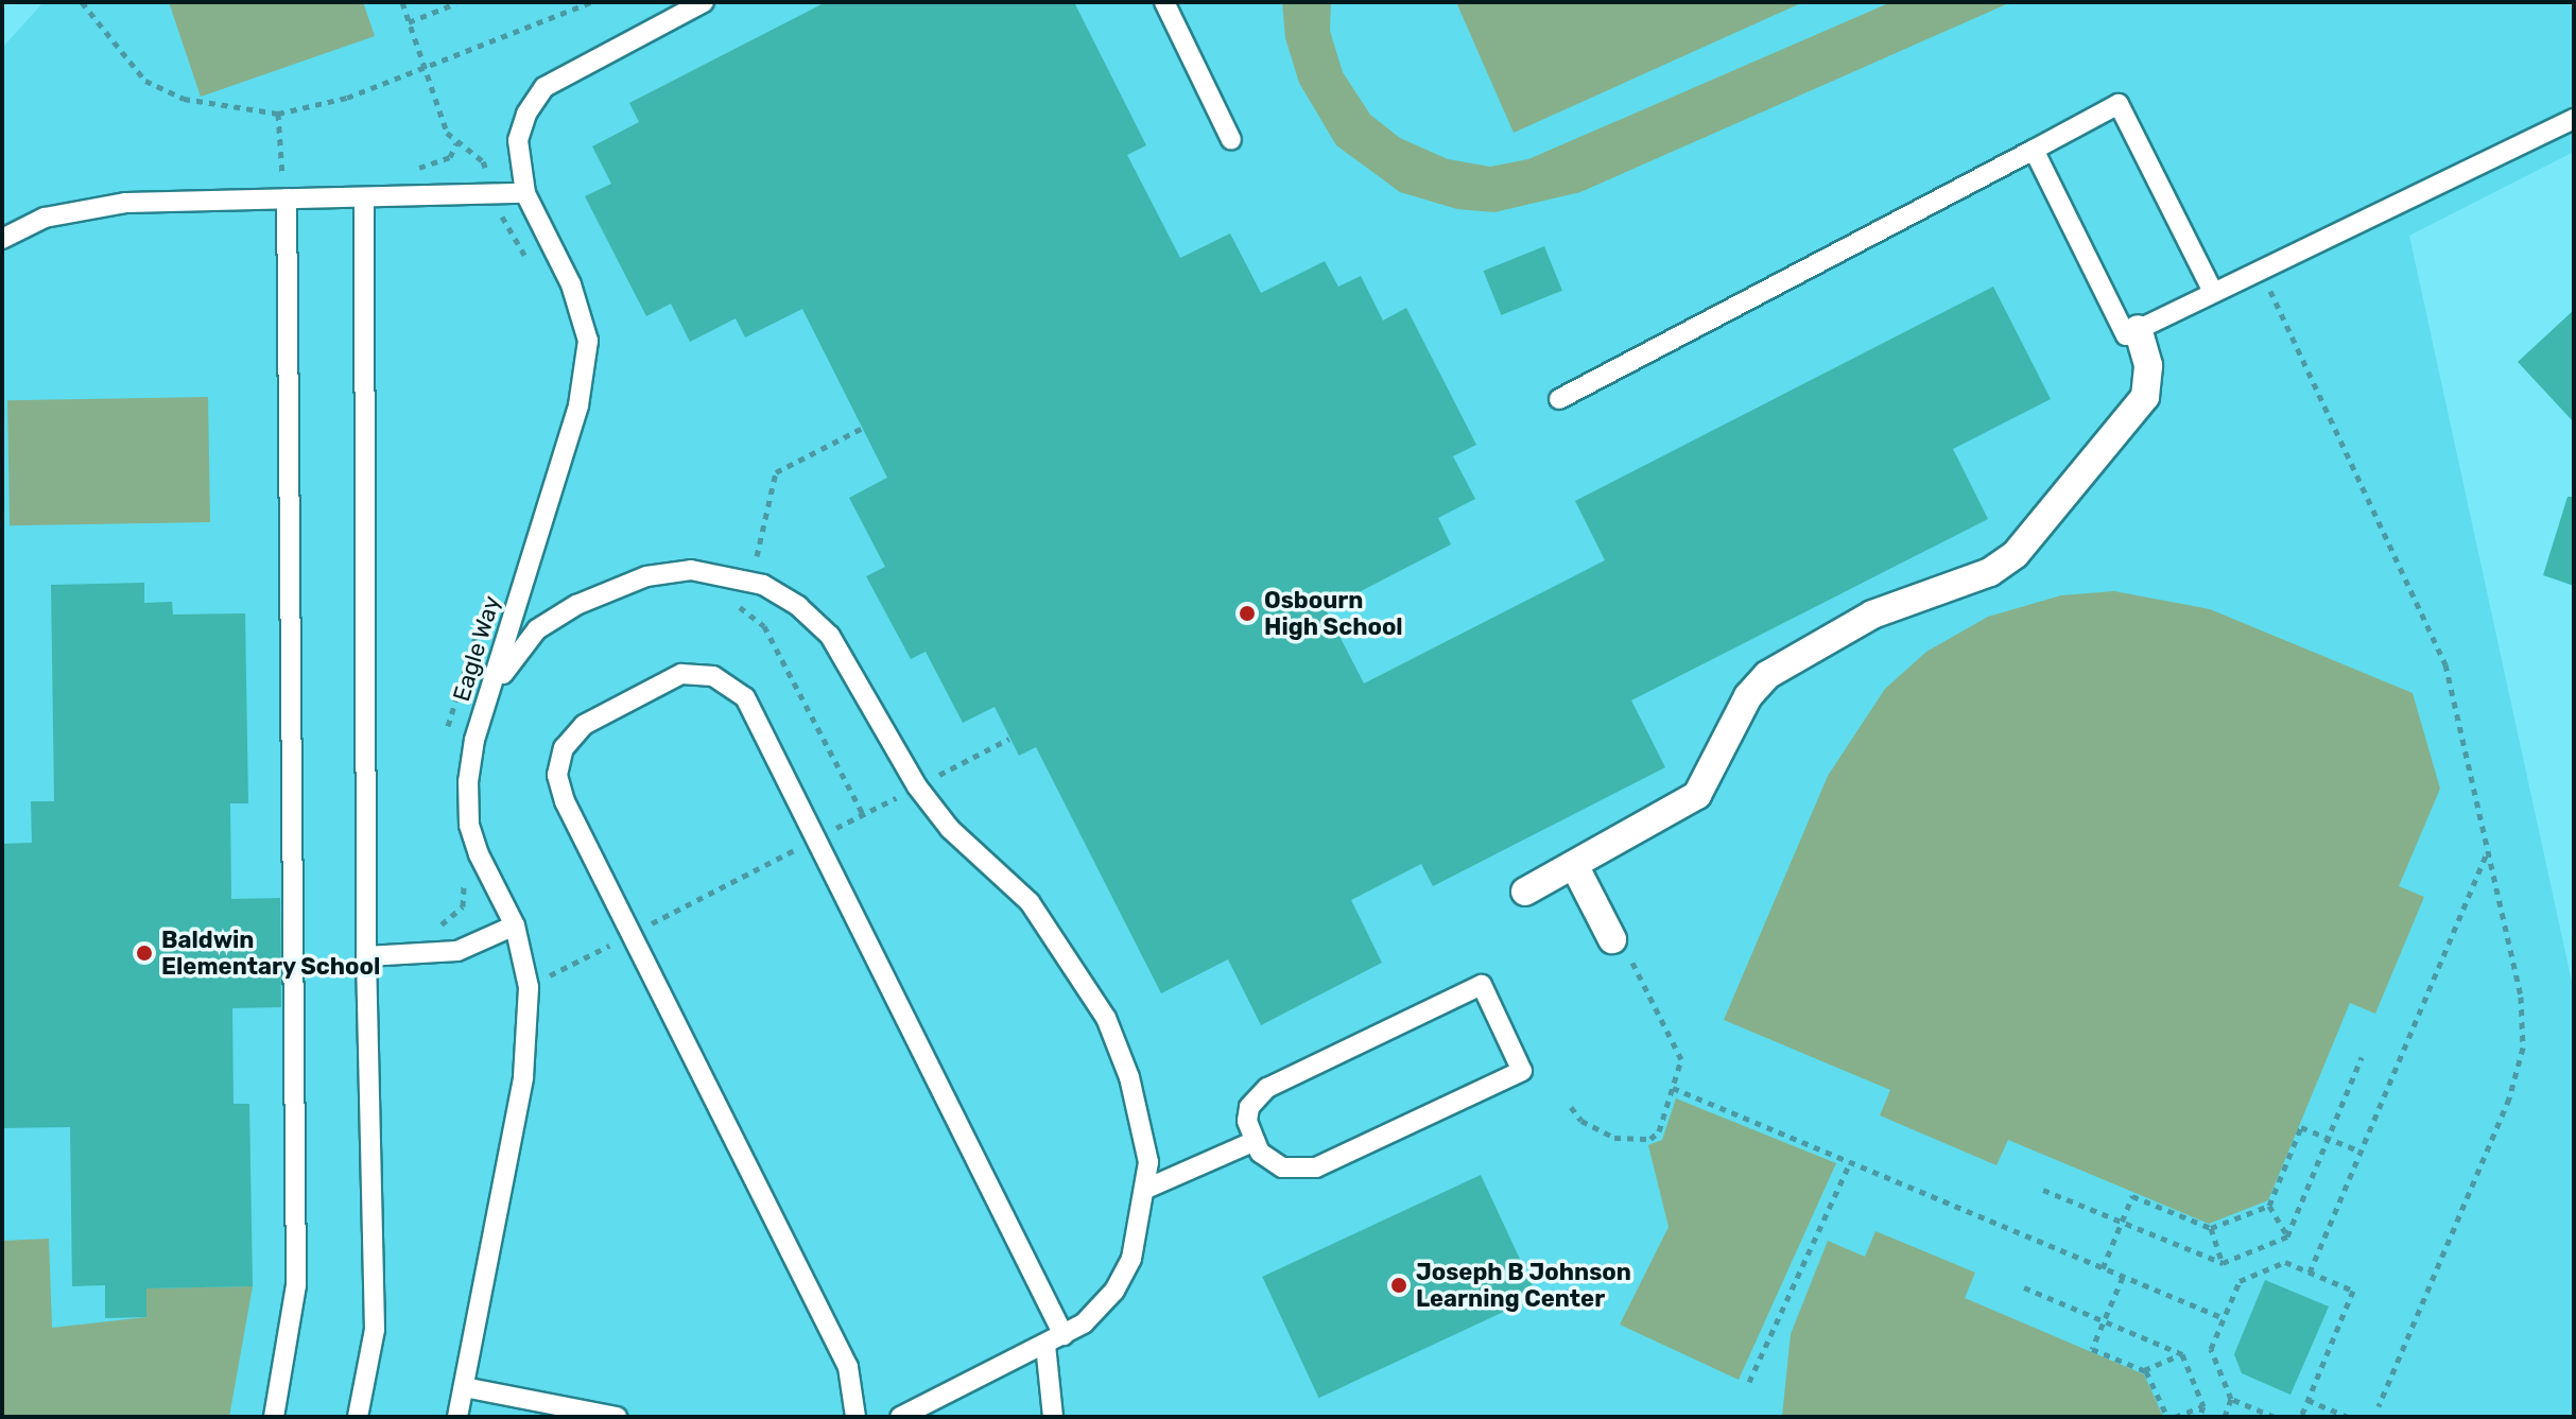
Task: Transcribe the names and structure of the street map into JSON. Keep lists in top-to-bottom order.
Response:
{
  "streets": {
    "lane": ["Eagle Way"]
  },
  "places": ["Osbourn High School", "Baldwin Elementary School", "Joseph B Johnson Learning Center"]
}
